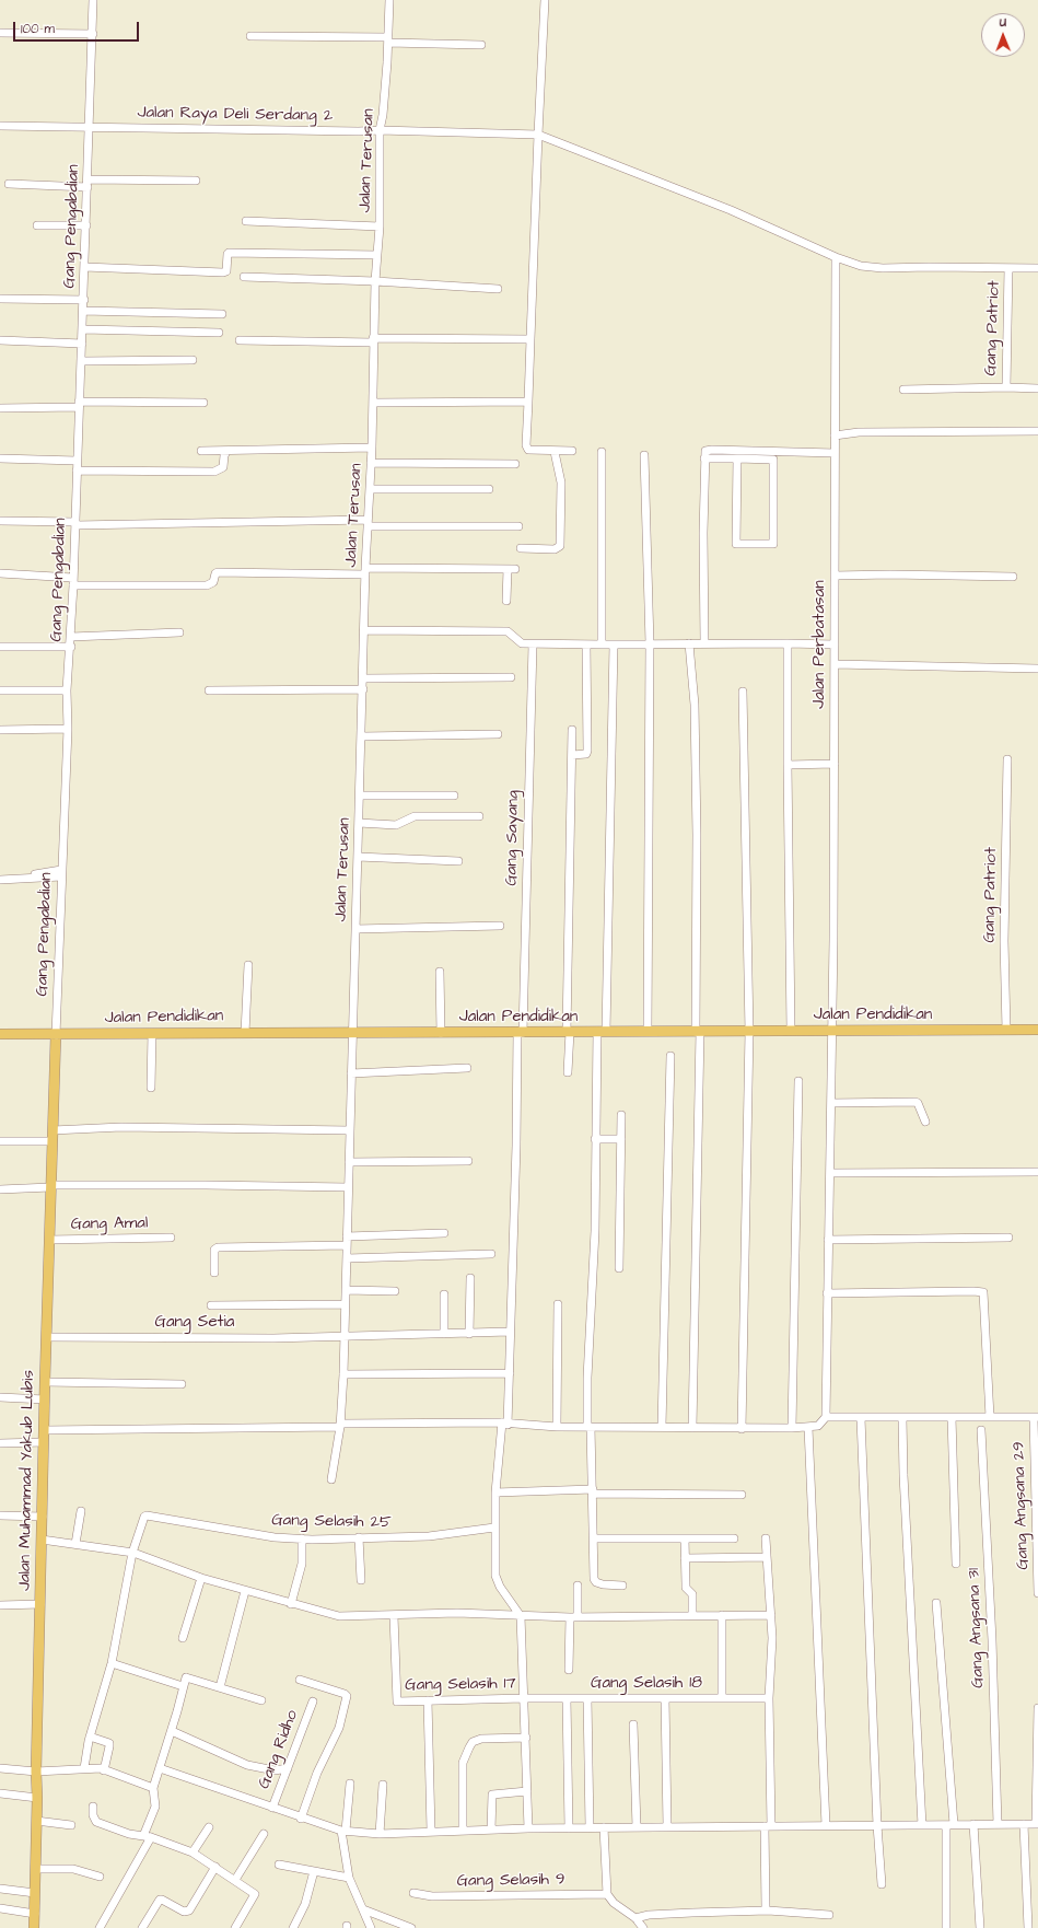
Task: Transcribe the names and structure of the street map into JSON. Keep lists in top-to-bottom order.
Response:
{
  "streets": {
    "main road": ["Jalan Pendidikan", "Jalan Muhammad Yakub Lubis"],
    "street": [
      "Jalan Raya Deli Serdang 2",
      "Jalan Terusan",
      "Gang Pengabdian",
      "Gang Patriot",
      "Jalan Perbatasan",
      "Gang Sayang",
      "Gang Amal",
      "Gang Setia",
      "Gang Angsana 29",
      "Gang Selasih 25",
      "Gang Angsana 31",
      "Gang Selasih 18",
      "Gang Selasih 17",
      "Gang Ridho",
      "Gang Selasih 9"
    ]
  },
  "crossings": [
    ["Jalan Raya Deli Serdang 2", "Jalan Terusan"],
    ["Jalan Raya Deli Serdang 2", "Gang Pengabdian"],
    ["Jalan Raya Deli Serdang 2", "Gang Patriot"],
    ["Jalan Raya Deli Serdang 2", "Jalan Perbatasan"],
    ["Jalan Terusan", "Jalan Pendidikan"],
    ["Jalan Terusan", "Gang Setia"],
    ["Gang Pengabdian", "Jalan Pendidikan"],
    ["Gang Pengabdian", "Jalan Muhammad Yakub Lubis"],
    ["Gang Patriot", "Jalan Pendidikan"],
    ["Jalan Perbatasan", "Jalan Pendidikan"],
    ["Gang Sayang", "Jalan Pendidikan"],
    ["Gang Sayang", "Gang Setia"],
    ["Gang Sayang", "Gang Selasih 25"],
    ["Jalan Pendidikan", "Jalan Muhammad Yakub Lubis"],
    ["Gang Amal", "Jalan Muhammad Yakub Lubis"],
    ["Gang Setia", "Jalan Muhammad Yakub Lubis"],
    ["Gang Selasih 18", "Gang Selasih 17"]
  ],
  "scale_bar": "100 m",
  "north": "top"
}
